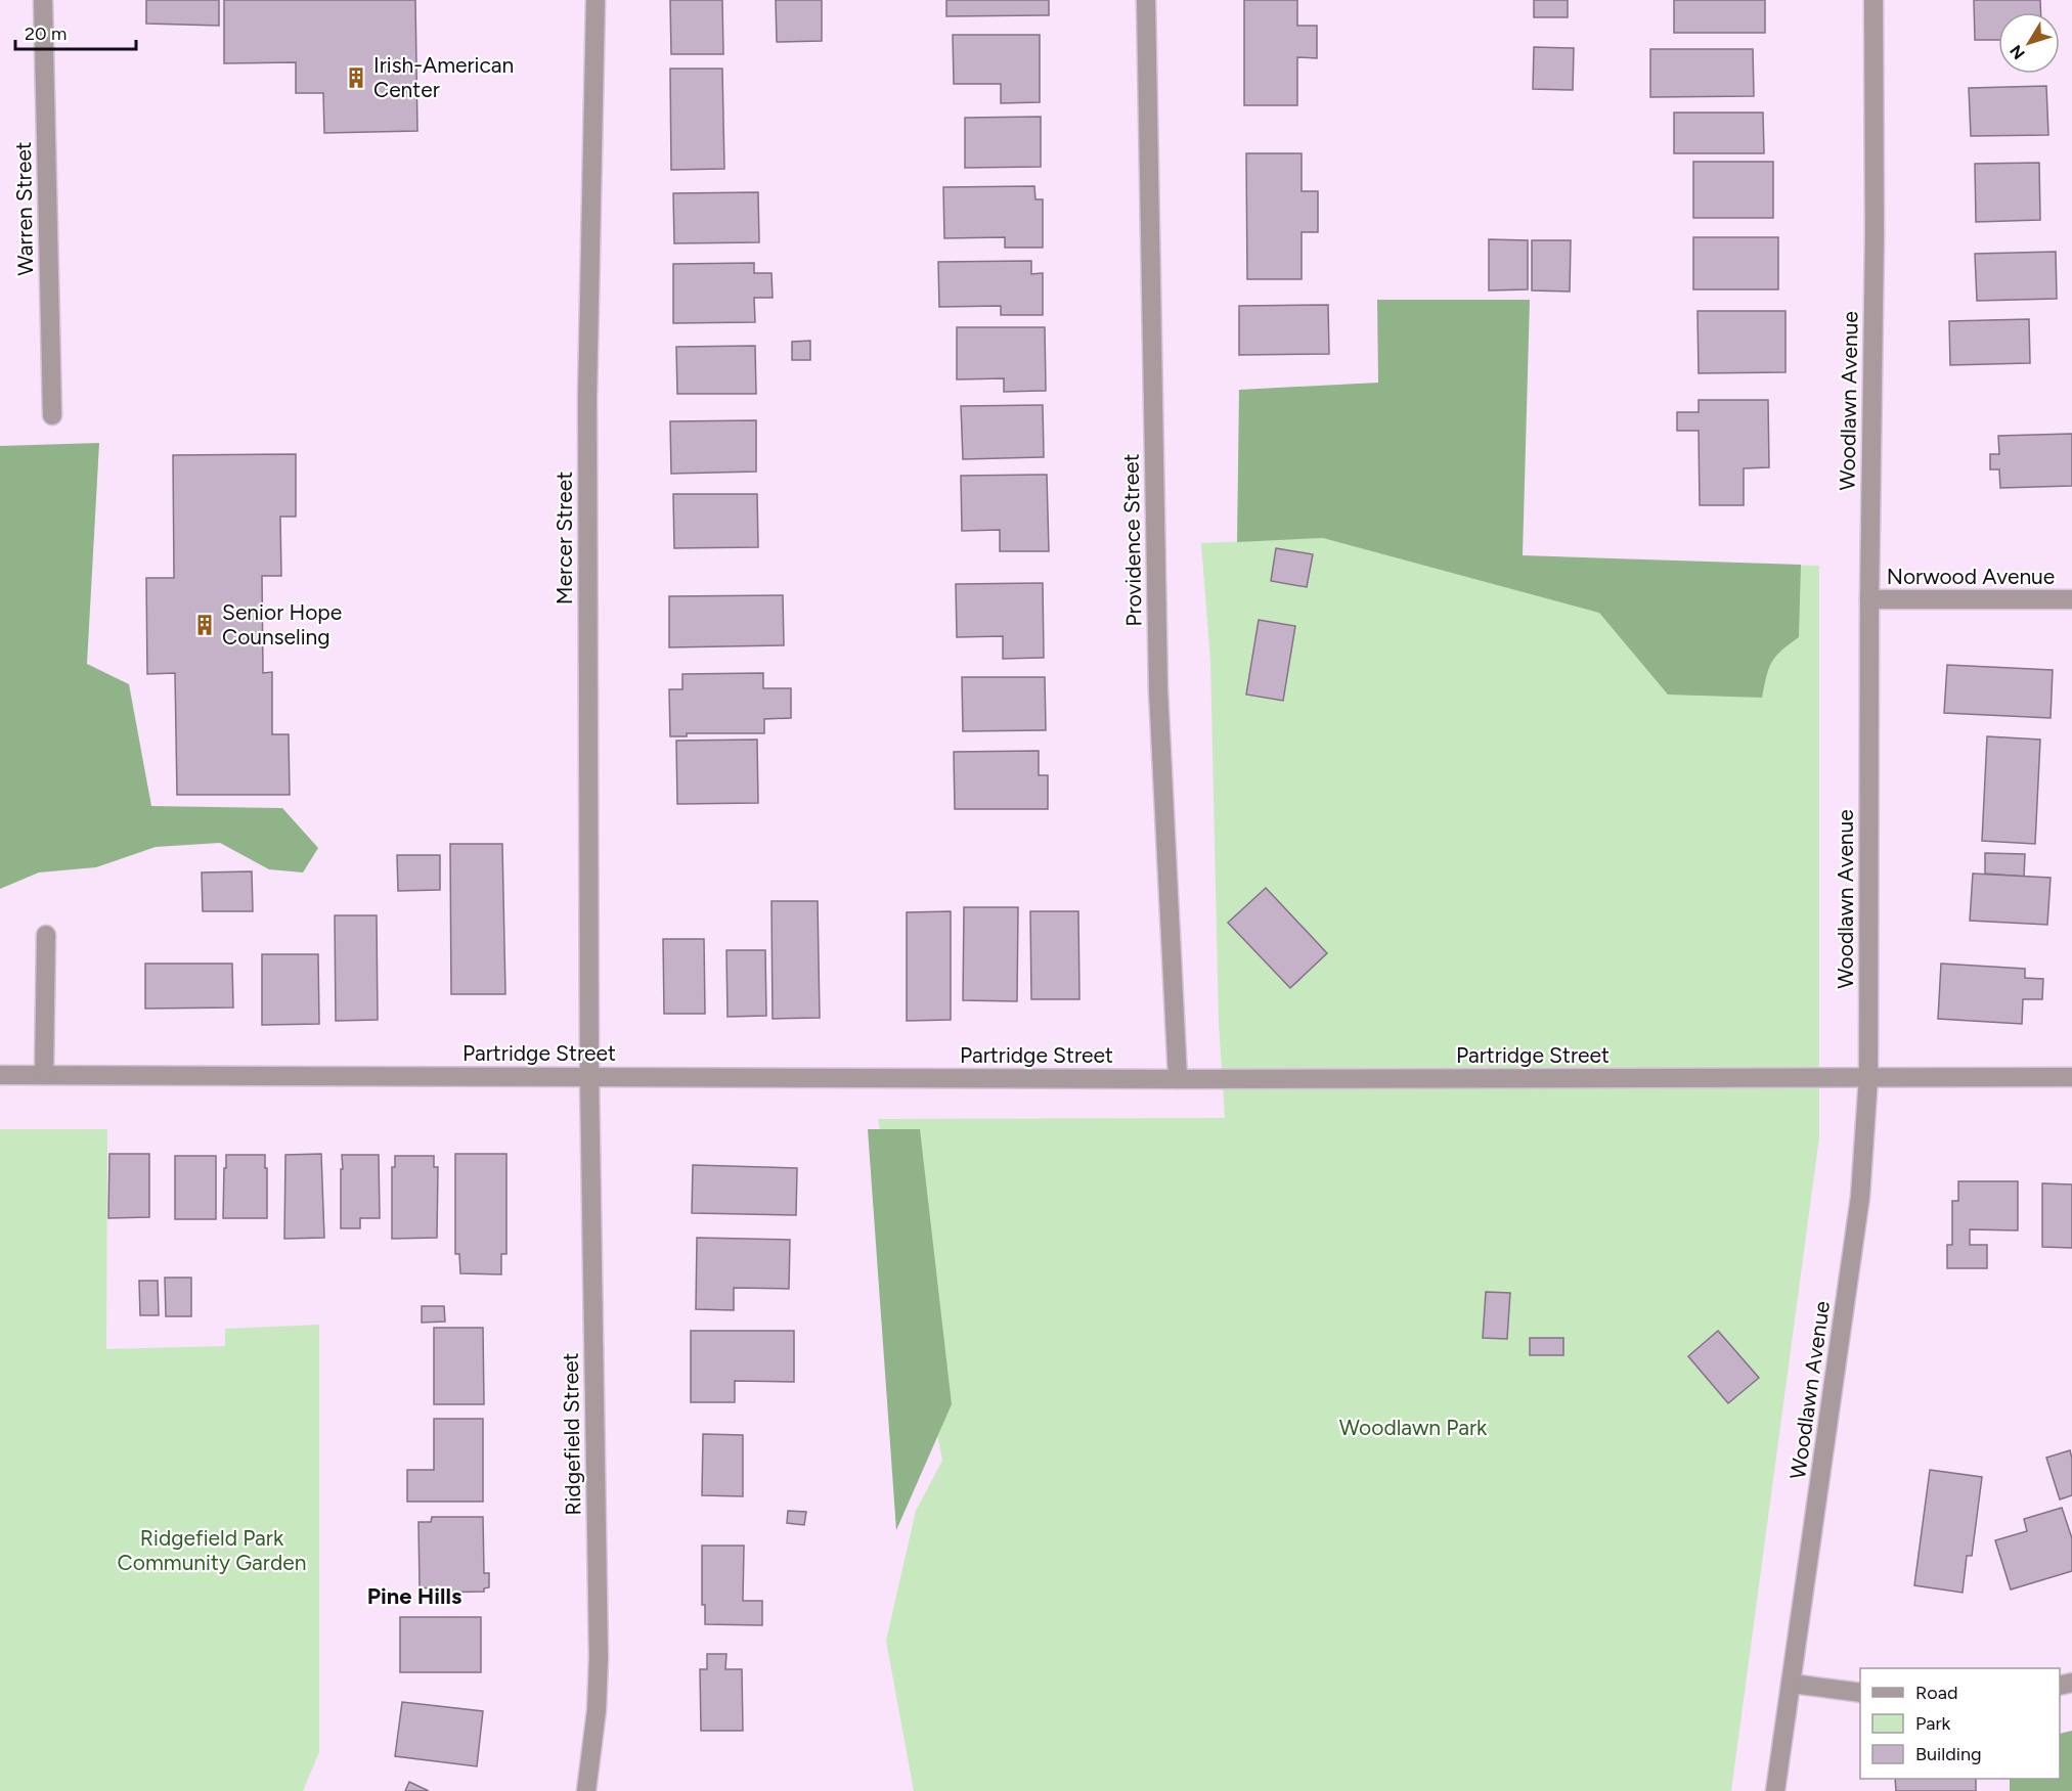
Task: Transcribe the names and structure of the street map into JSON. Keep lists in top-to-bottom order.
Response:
{
  "streets": {
    "street": [
      "Warren Street",
      "Woodlawn Avenue",
      "Mercer Street",
      "Providence Street",
      "Norwood Avenue",
      "Partridge Street",
      "Ridgefield Street"
    ]
  },
  "crossings": [
    ["Woodlawn Avenue", "Norwood Avenue"],
    ["Woodlawn Avenue", "Partridge Street"],
    ["Mercer Street", "Partridge Street"],
    ["Mercer Street", "Ridgefield Street"],
    ["Providence Street", "Partridge Street"],
    ["Partridge Street", "Ridgefield Street"]
  ],
  "districts": ["Pine Hills"],
  "parks": ["Woodlawn Park", "Ridgefield Park Community Garden"],
  "places": {
    "building": ["Irish-American Center", "Senior Hope Counseling"]
  },
  "legend": ["Road", "Park", "Building"],
  "scale_bar": "20 m",
  "north": "bottom left"
}
